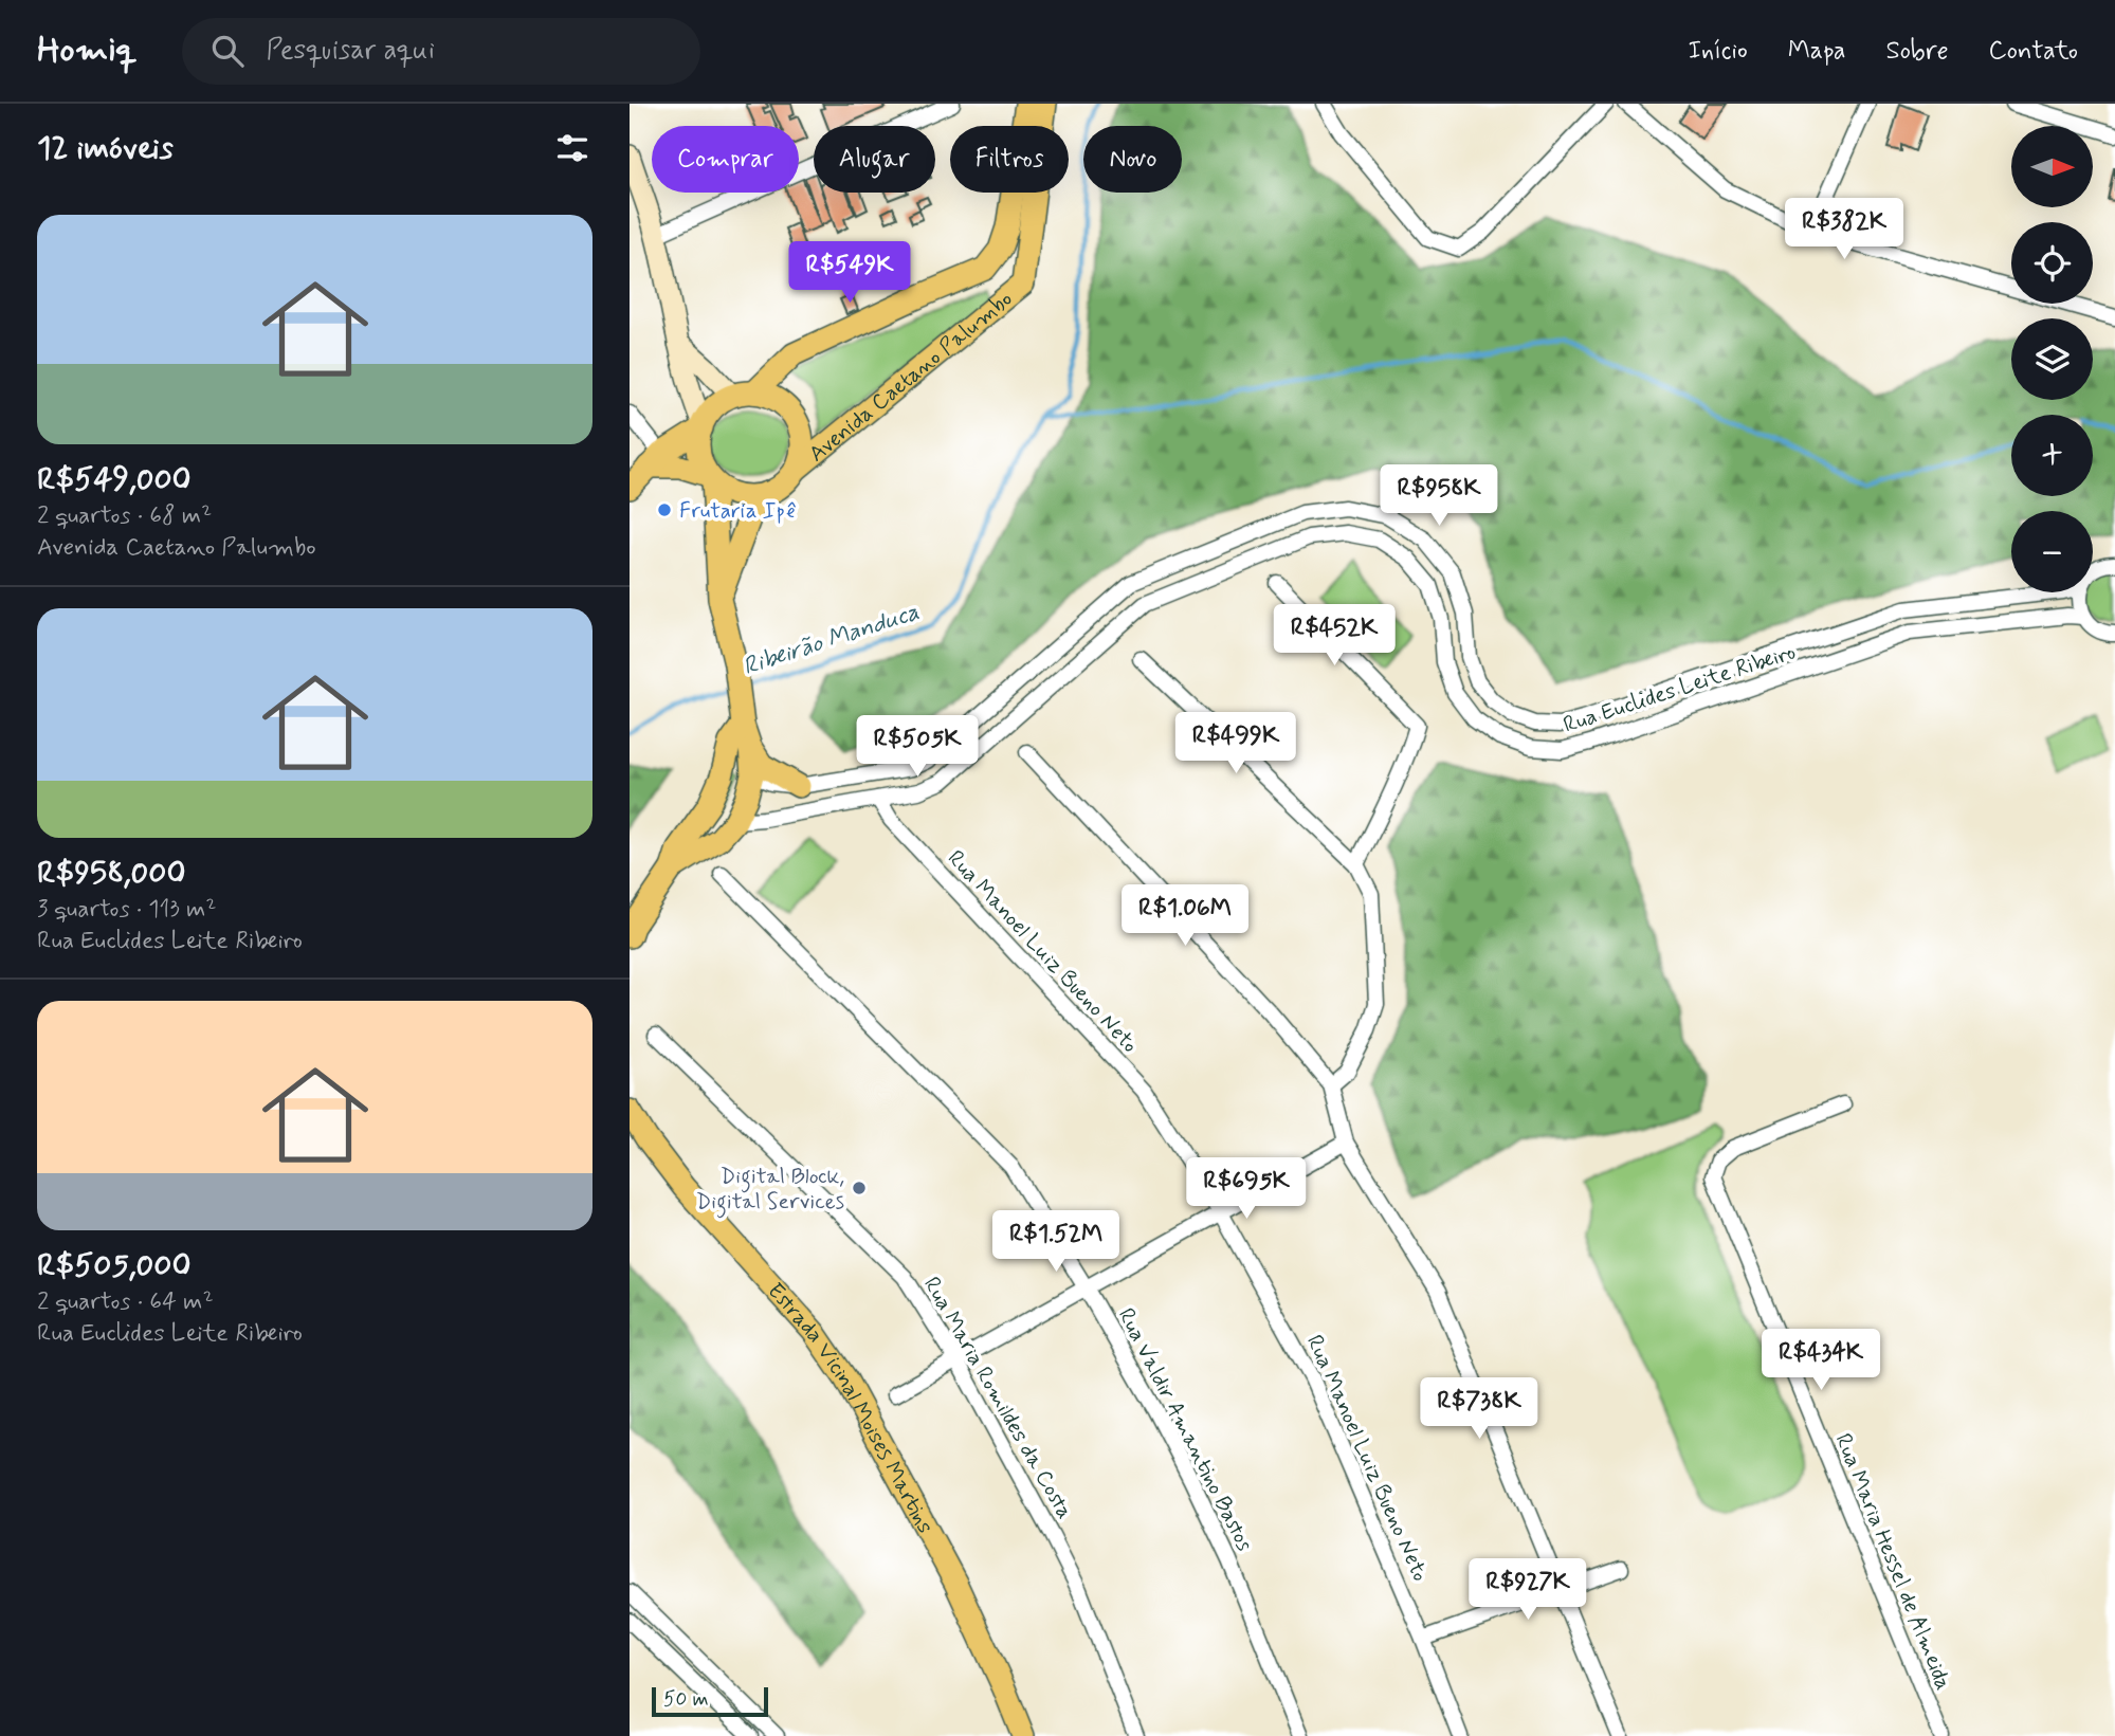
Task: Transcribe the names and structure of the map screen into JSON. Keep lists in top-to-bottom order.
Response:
{
  "streets": {
    "main road": ["Avenida Caetano Palumbo", "Estrada Vicinal Moises Martins"],
    "street": [
      "Rua Euclides Leite Ribeiro",
      "Rua Manoel Luiz Bueno Neto",
      "Rua Maria Romildes da Costa",
      "Rua Valdir Amantino Bastos",
      "Rua Maria Hessel de Almeida"
    ]
  },
  "crossings": [
    ["Rua Euclides Leite Ribeiro", "Rua Manoel Luiz Bueno Neto"]
  ],
  "water": ["Ribeirão Manduca"],
  "places": ["Frutaria Ipê", "Digital Block, Digital Services"],
  "scale_bar": "50 m",
  "north": "right",
  "page": {
    "header": "Homiq",
    "search": "Pesquisar aqui",
    "nav": [
      "Início",
      "Mapa",
      "Sobre",
      "Contato"
    ],
    "heading": "12 imóveis",
    "map_buttons": ["+", "−"],
    "chip": [
      "Comprar",
      "Alugar",
      "Filtros",
      "Novo"
    ],
    "list": [
      {
        "name": "R$549,000",
        "note": "2 quartos · 68 m² · Avenida Caetano Palumbo"
      },
      {
        "name": "R$958,000",
        "note": "3 quartos · 113 m² · Rua Euclides Leite Ribeiro"
      },
      {
        "name": "R$505,000",
        "note": "2 quartos · 64 m² · Rua Euclides Leite Ribeiro"
      }
    ],
    "price": [
      "R$382K",
      "R$549K",
      "R$958K",
      "R$452K",
      "R$499K",
      "R$505K",
      "R$1.06M",
      "R$695K",
      "R$1.52M",
      "R$434K",
      "R$738K",
      "R$927K"
    ],
    "scale": "50 m"
  }
}
